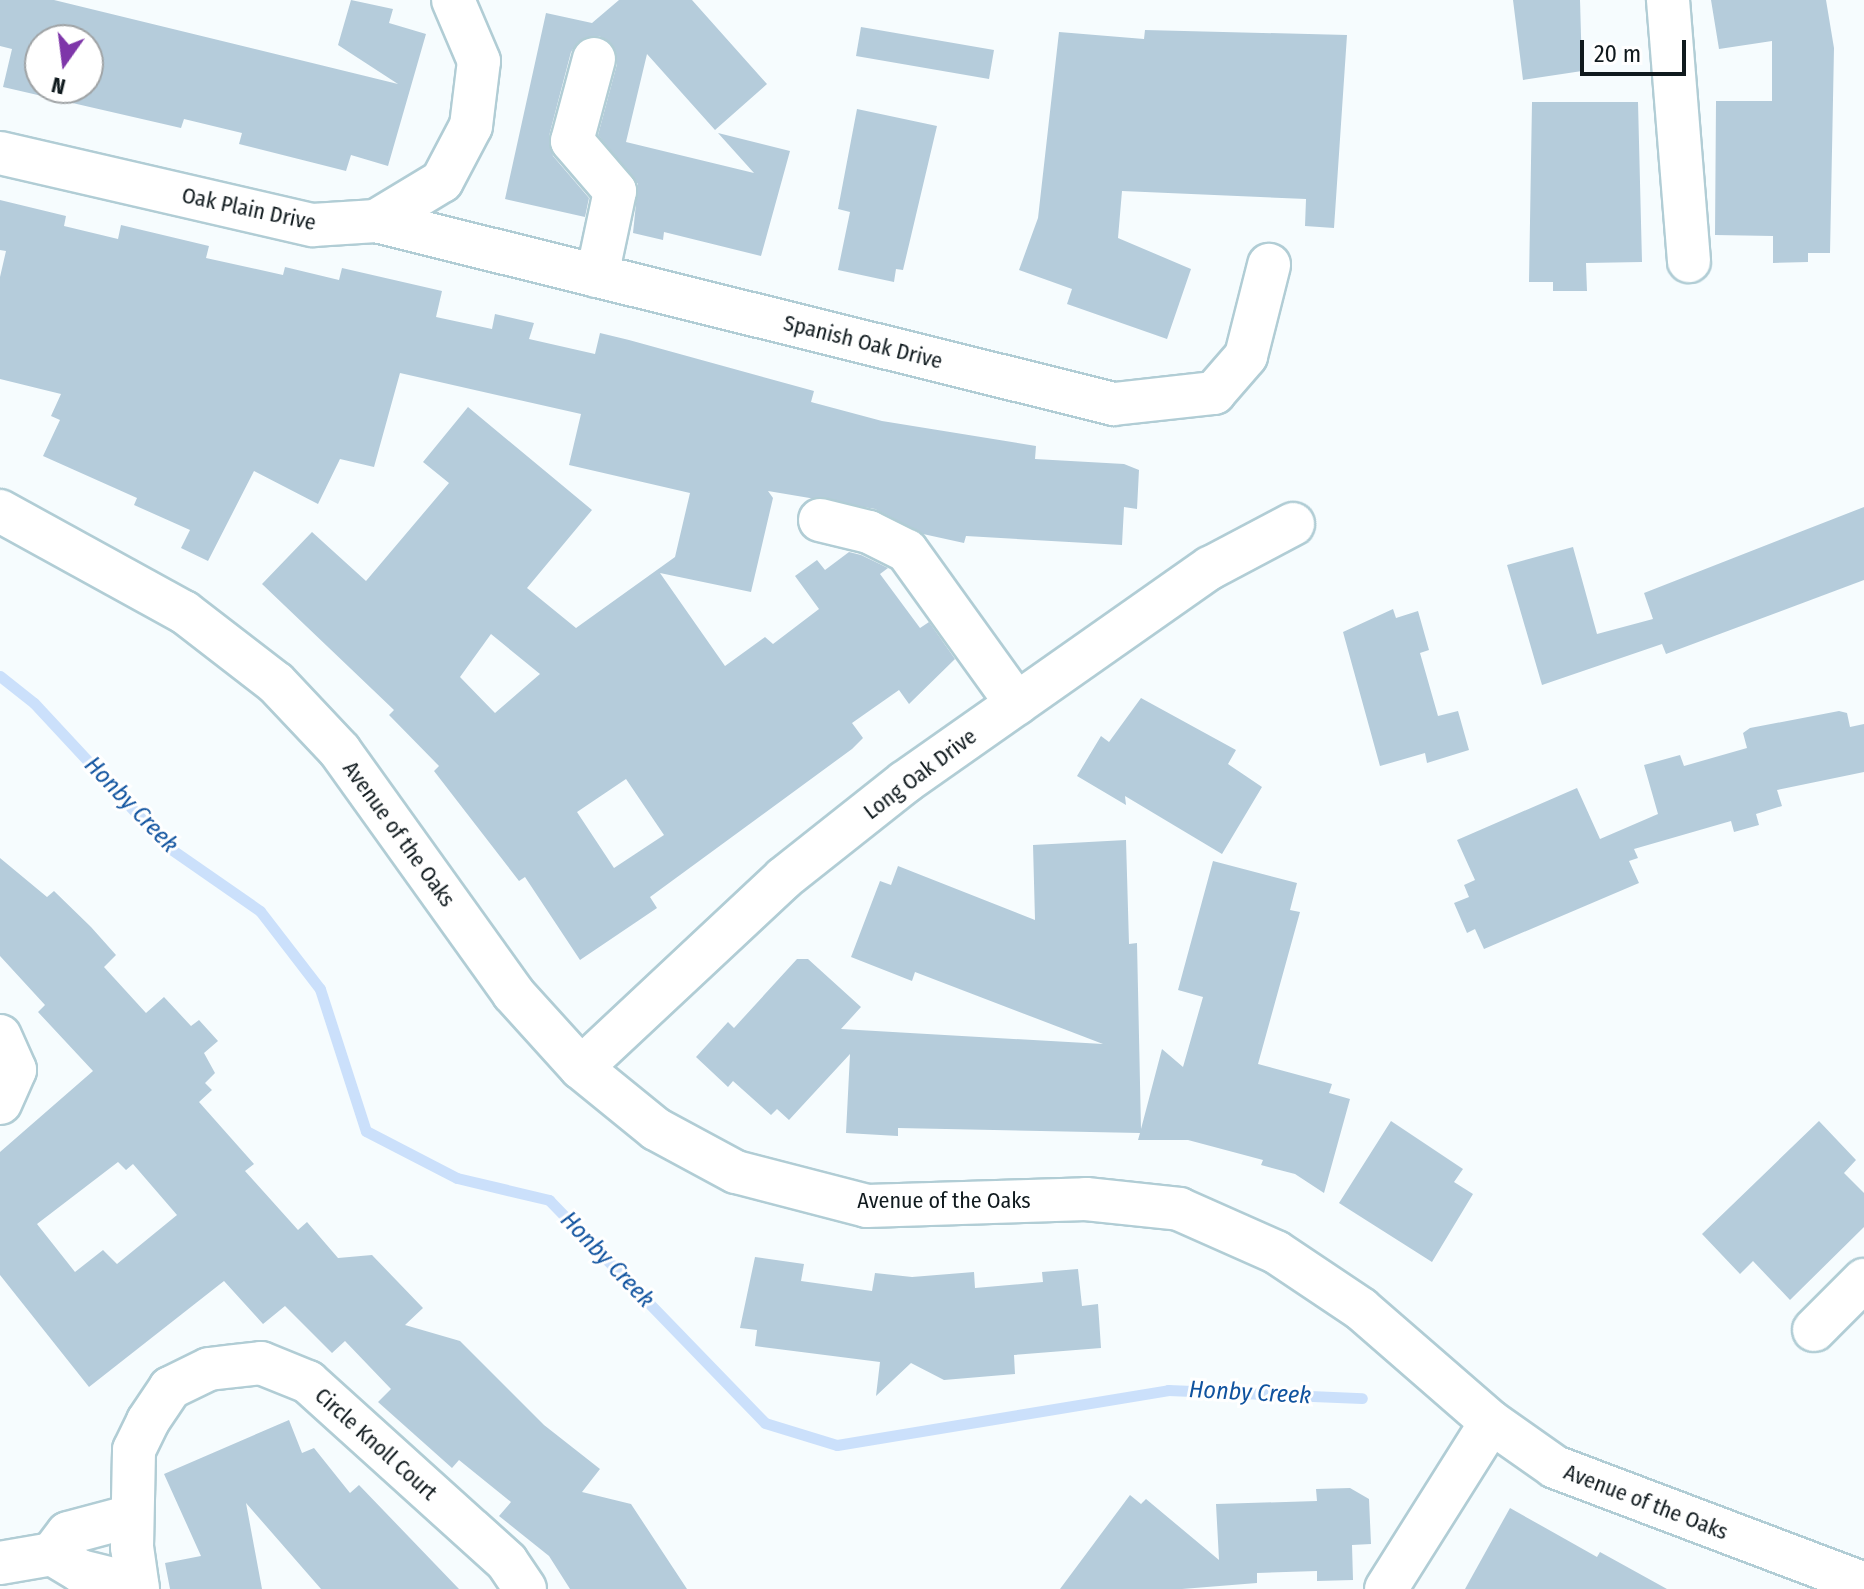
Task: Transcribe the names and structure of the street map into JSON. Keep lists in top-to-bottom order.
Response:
{
  "streets": {
    "street": [
      "Oak Plain Drive",
      "Spanish Oak Drive",
      "Long Oak Drive",
      "Avenue of the Oaks",
      "Circle Knoll Court"
    ]
  },
  "crossings": [
    ["Oak Plain Drive", "Spanish Oak Drive"],
    ["Long Oak Drive", "Avenue of the Oaks"]
  ],
  "water": ["Honby Creek"],
  "scale_bar": "20 m",
  "north": "bottom"
}
